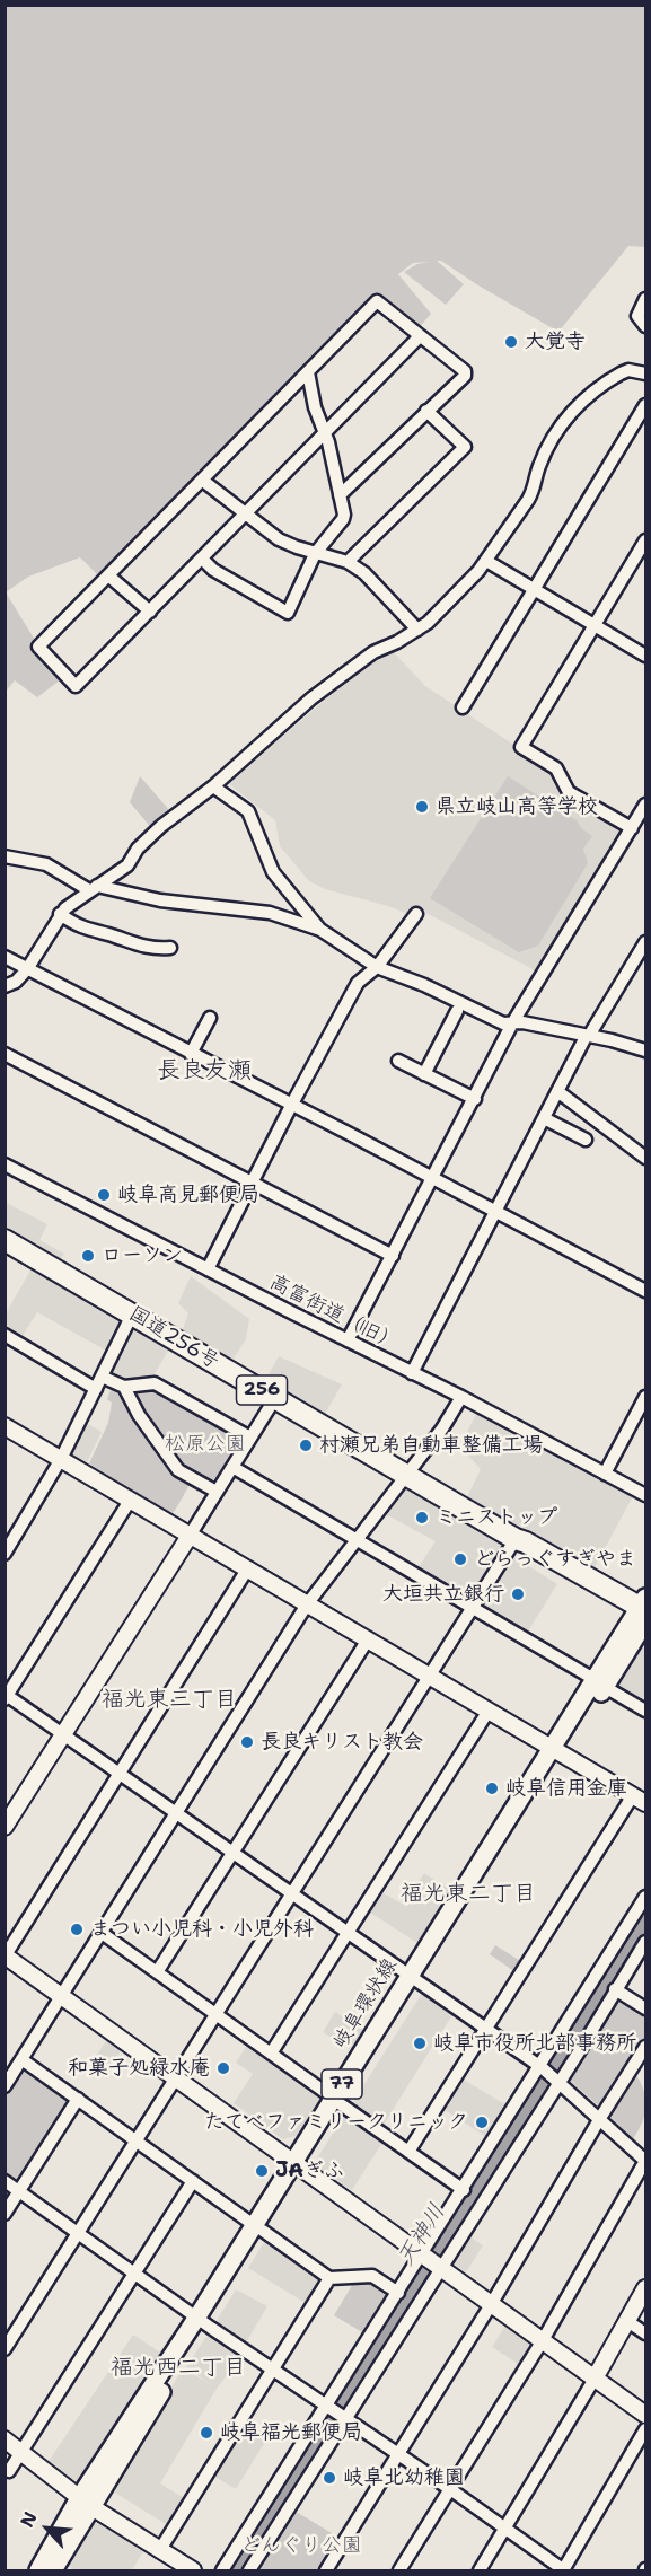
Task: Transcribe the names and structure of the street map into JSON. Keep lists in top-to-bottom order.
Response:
{
  "streets": {
    "highway": ["国道256号", "256"],
    "main road": ["岐阜環状線", "77"],
    "street": ["高富街道（旧）"]
  },
  "crossings": [
    ["国道256号", "岐阜環状線"]
  ],
  "districts": [
    "長良友瀬",
    "福光東三丁目",
    "福光東二丁目",
    "福光西二丁目"
  ],
  "water": ["天神川"],
  "parks": ["松原公園", "どんぐり公園"],
  "places": [
    "大覚寺",
    "県立岐山高等学校",
    "岐阜高見郵便局",
    "ローソン",
    "村瀬兄弟自動車整備工場",
    "ミニストップ",
    "どらっぐすぎやま",
    "大垣共立銀行",
    "長良キリスト教会",
    "岐阜信用金庫",
    "まつい小児科・小児外科",
    "岐阜市役所北部事務所",
    "和菓子処緑水庵",
    "たてべファミリークリニック",
    "JAぎふ",
    "岐阜福光郵便局",
    "岐阜北幼稚園"
  ],
  "north": "top left"
}
